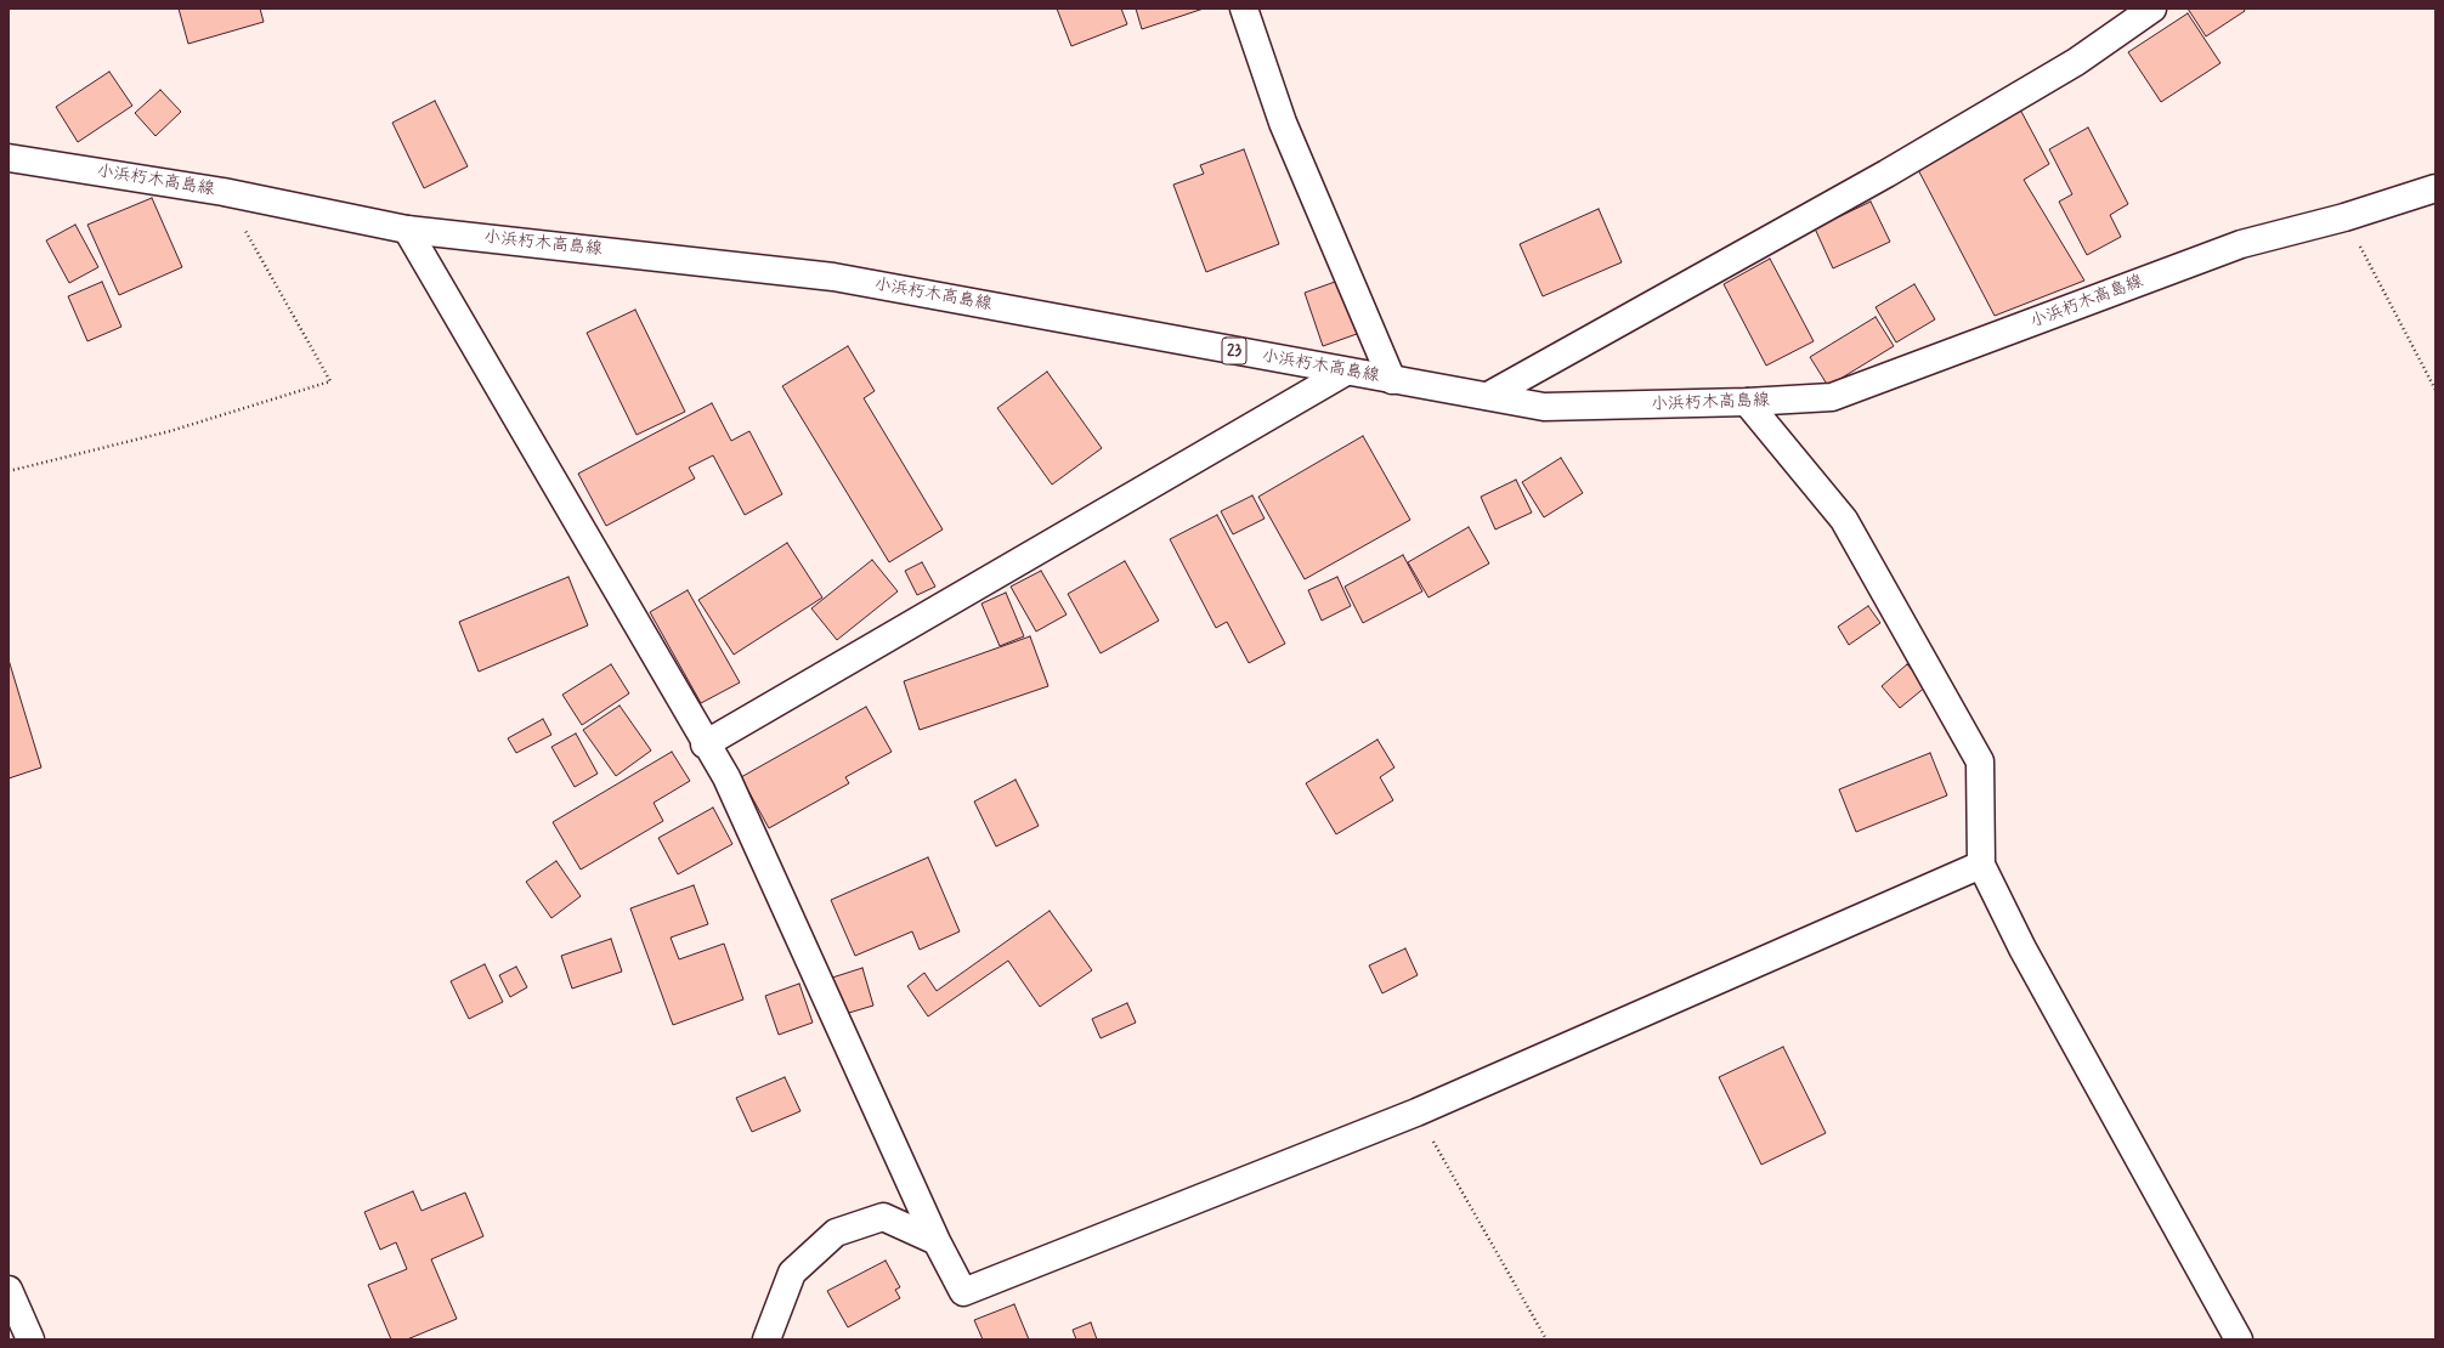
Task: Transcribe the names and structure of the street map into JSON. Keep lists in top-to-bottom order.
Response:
{
  "streets": {
    "street": ["小浜朽木高島線", "23"]
  }
}
